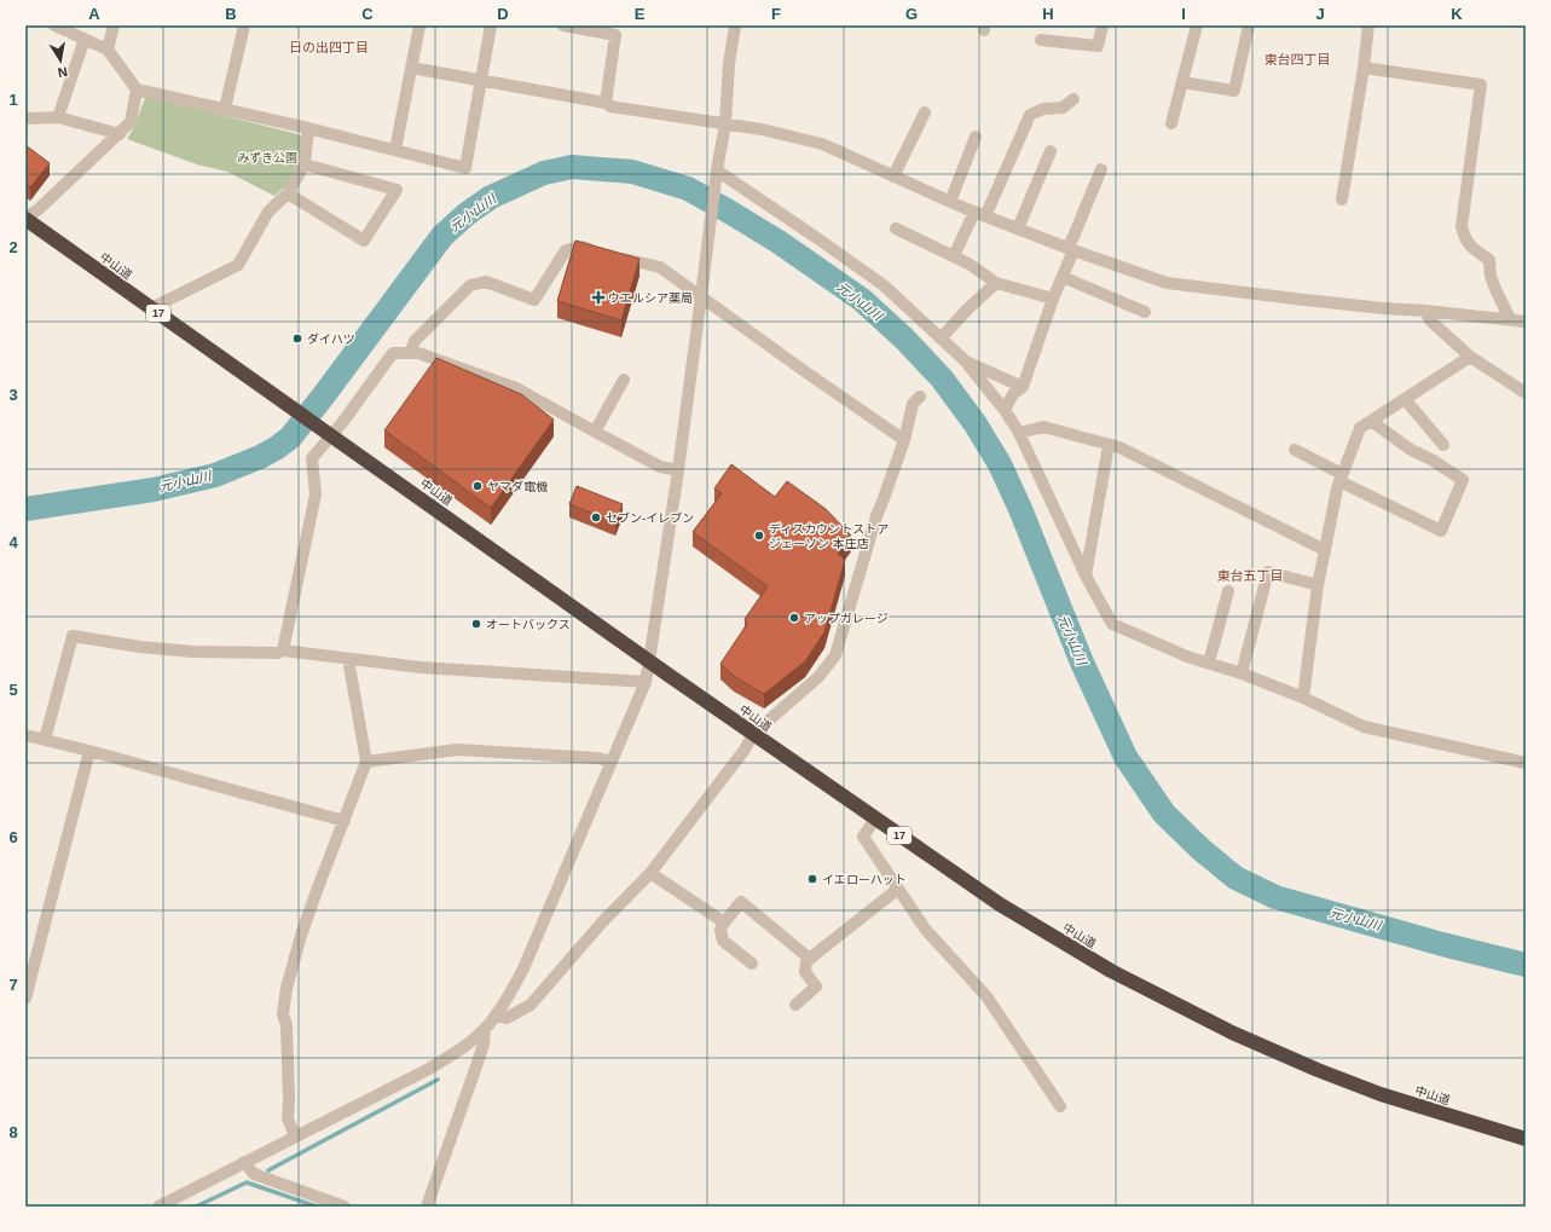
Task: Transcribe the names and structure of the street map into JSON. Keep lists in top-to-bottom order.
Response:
{
  "streets": {
    "highway": ["中山道", "17"]
  },
  "districts": ["日の出四丁目", "東台四丁目", "東台五丁目"],
  "water": ["元小山川"],
  "parks": ["みずき公園"],
  "places": {
    "health": ["ウエルシア薬局"],
    "other": [
      "ダイハツ",
      "ヤマダ電機",
      "セブン-イレブン",
      "ディスカウントストア ジェーソン 本庄店",
      "アップガレージ",
      "オートバックス",
      "イエローハット"
    ]
  },
  "north": "bottom",
  "grid": {
    "columns": [
      "A",
      "B",
      "C",
      "D",
      "E",
      "F",
      "G",
      "H",
      "I",
      "J",
      "K"
    ],
    "rows": [
      "1",
      "2",
      "3",
      "4",
      "5",
      "6",
      "7",
      "8"
    ]
  }
}
